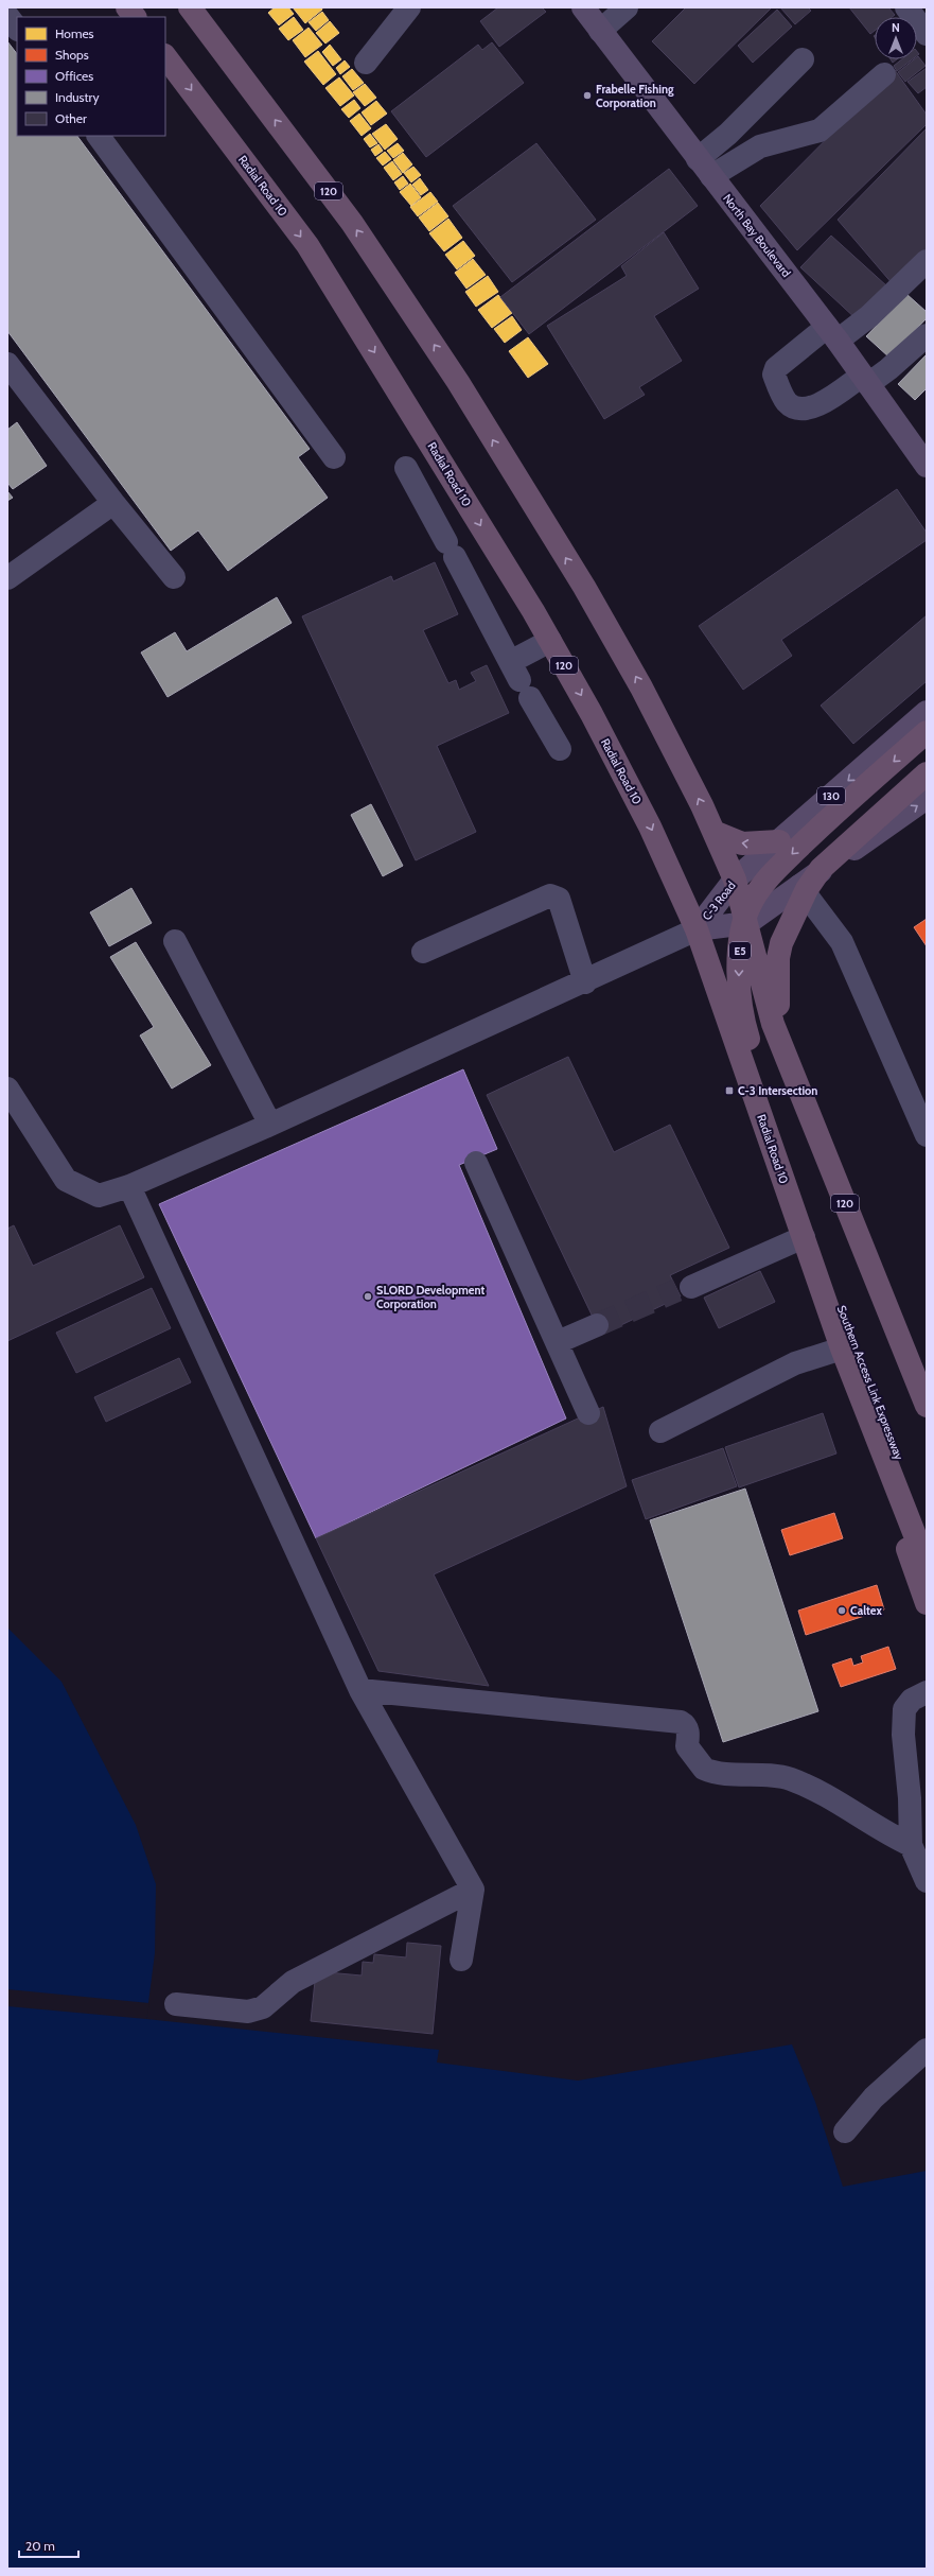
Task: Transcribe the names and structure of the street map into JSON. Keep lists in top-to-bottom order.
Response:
{
  "streets": {
    "highway": [
      "Radial Road 10",
      "120",
      "E5",
      "Southern Access Link Expressway"
    ],
    "main road": ["North Bay Boulevard", "130", "C-3 Road"]
  },
  "crossings": [
    ["Radial Road 10", "C-3 Road"],
    ["Radial Road 10", "E5"],
    ["Radial Road 10", "Southern Access Link Expressway"],
    ["120", "C-3 Road"],
    ["E5", "Southern Access Link Expressway"]
  ],
  "places": {
    "other": ["Frabelle Fishing Corporation", "SLORD Development Corporation", "Caltex"],
    "transit": ["C-3 Intersection"]
  },
  "legend": [
    "Homes",
    "Shops",
    "Offices",
    "Industry",
    "Other"
  ],
  "scale_bar": "20 m",
  "north": "top"
}
